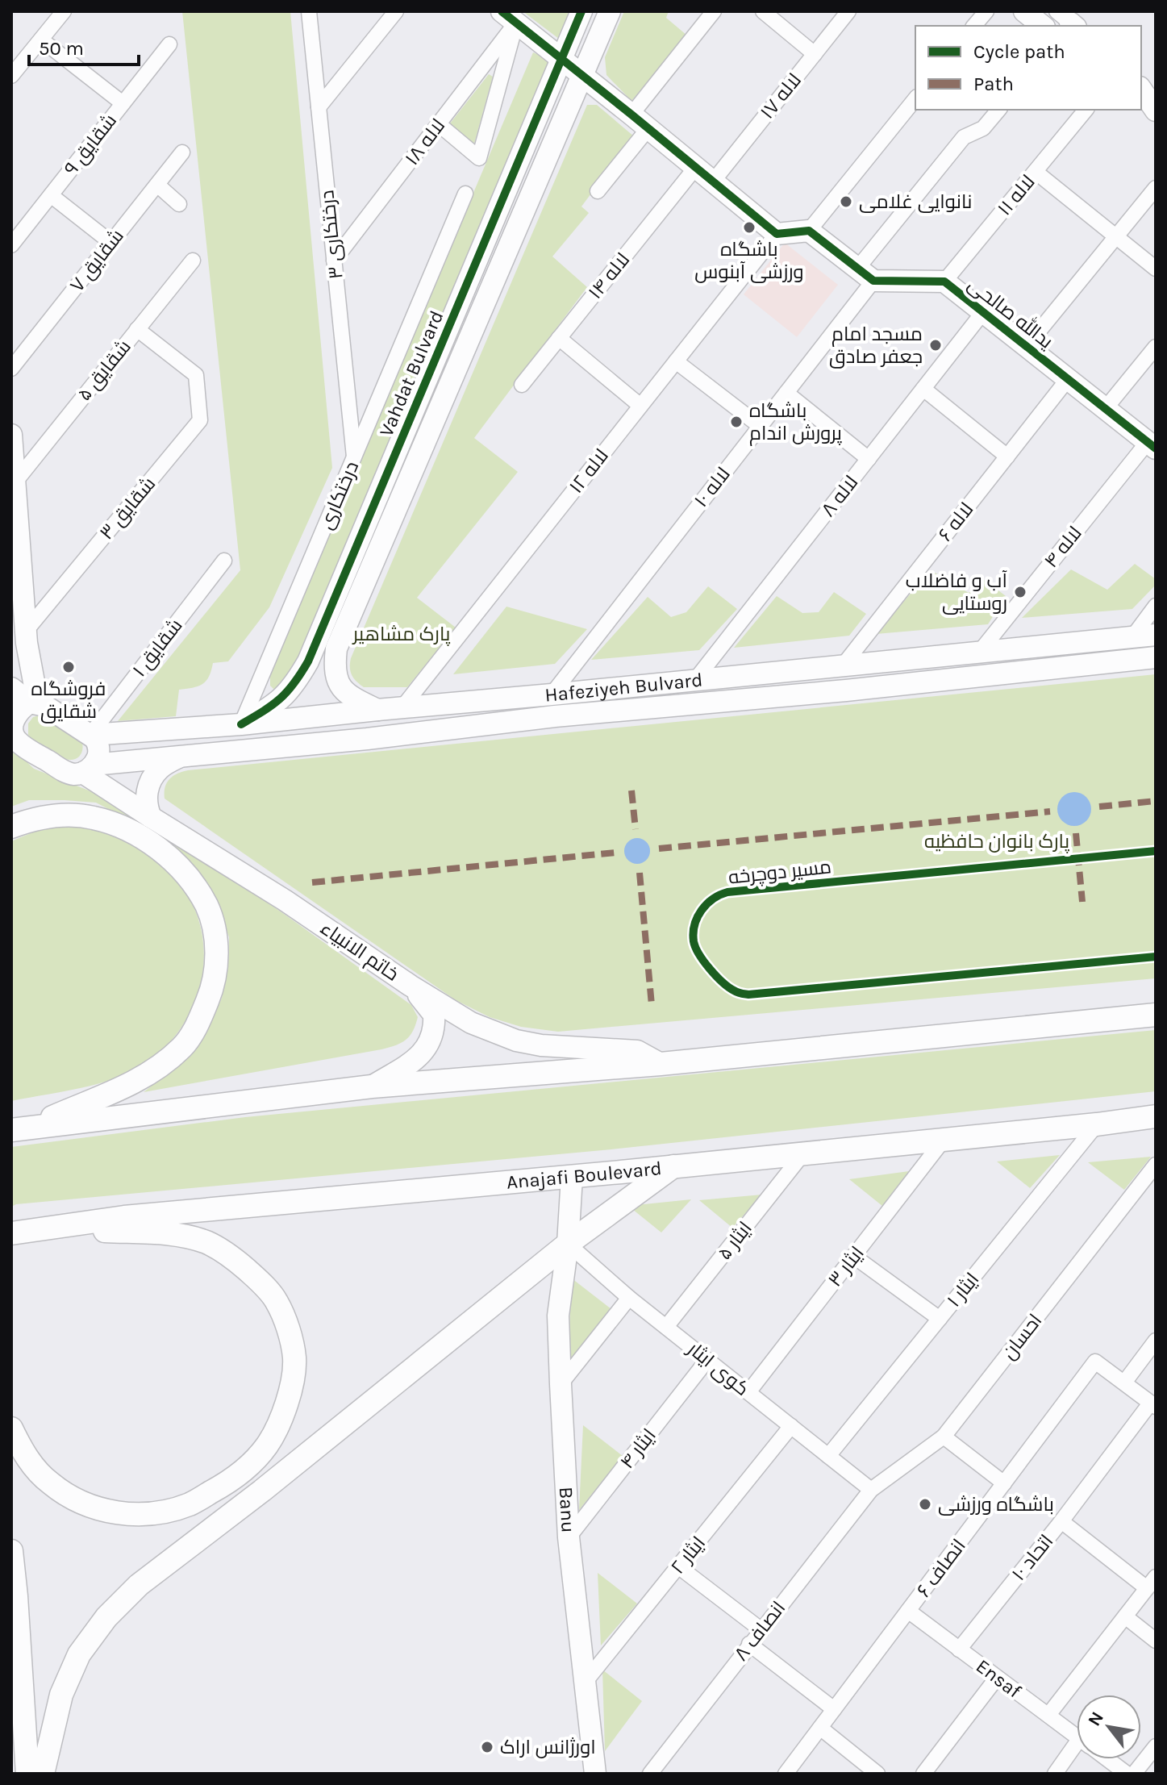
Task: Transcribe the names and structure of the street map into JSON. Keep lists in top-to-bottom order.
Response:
{
  "streets": {
    "main road": [
      "یدالله صالحی",
      "Vahdat Bulvard",
      "Hafeziyeh Bulvard",
      "خاتم الانبیاء",
      "Anajafi Boulevard",
      "Banu"
    ],
    "street": [
      "لاله ۱۷",
      "لاله ۱۸",
      "شقایق ۹",
      "لاله ۱۱",
      "درختکاری ۳",
      "شقایق ۷",
      "لاله ۱۴",
      "شقایق ۵",
      "لاله ۱۲",
      "لاله ۱۰",
      "درختکاری",
      "لاله ۸",
      "شقایق ۳",
      "لاله ۶",
      "لاله ۴",
      "شقایق ۱",
      "ایثار ۵",
      "ایثار ۳",
      "ایثار ۱",
      "احسان",
      "کوی ایثار",
      "ایثار ۴",
      "ایثار ۲",
      "اتحاد ۱۰",
      "انصاف ۶",
      "انصاف ۸",
      "Ensaf"
    ],
    "cycle path": ["مسیر دوچرخه"]
  },
  "crossings": [
    ["لاله ۱۸", "درختکاری ۳"],
    ["لاله ۱۱", "یدالله صالحی"],
    ["درختکاری ۳", "درختکاری"],
    ["یدالله صالحی", "لاله ۱۰"],
    ["یدالله صالحی", "لاله ۸"],
    ["یدالله صالحی", "لاله ۶"],
    ["یدالله صالحی", "لاله ۴"],
    ["شقایق ۵", "شقایق ۳"],
    ["Vahdat Bulvard", "درختکاری"],
    ["Vahdat Bulvard", "Hafeziyeh Bulvard"],
    ["لاله ۱۲", "Hafeziyeh Bulvard"],
    ["لاله ۱۰", "Hafeziyeh Bulvard"],
    ["درختکاری", "Hafeziyeh Bulvard"],
    ["لاله ۸", "Hafeziyeh Bulvard"],
    ["لاله ۶", "Hafeziyeh Bulvard"],
    ["لاله ۴", "Hafeziyeh Bulvard"],
    ["شقایق ۱", "Hafeziyeh Bulvard"],
    ["Hafeziyeh Bulvard", "خاتم الانبیاء"],
    ["Anajafi Boulevard", "ایثار ۵"],
    ["Anajafi Boulevard", "ایثار ۳"],
    ["Anajafi Boulevard", "ایثار ۱"],
    ["Anajafi Boulevard", "Banu"],
    ["ایثار ۵", "کوی ایثار"],
    ["ایثار ۳", "کوی ایثار"],
    ["ایثار ۱", "کوی ایثار"],
    ["احسان", "کوی ایثار"],
    ["احسان", "انصاف ۸"],
    ["کوی ایثار", "ایثار ۴"],
    ["کوی ایثار", "Banu"],
    ["کوی ایثار", "ایثار ۲"],
    ["کوی ایثار", "انصاف ۸"],
    ["ایثار ۴", "Banu"],
    ["Banu", "ایثار ۲"],
    ["اتحاد ۱۰", "Ensaf"],
    ["انصاف ۶", "Ensaf"]
  ],
  "parks": ["پارک مشاهیر", "پارک بانوان حافظیه"],
  "places": [
    "نانوایی غلامی",
    "باشگاه ورزشی آبنوس",
    "مسجد امام جعفر صادق",
    "باشگاه پرورش اندام",
    "آب و فاضلاب روستایی",
    "فروشگاه شقایق",
    "باشگاه ورزشی",
    "اورژانس اراک"
  ],
  "legend": ["Cycle path", "Path"],
  "scale_bar": "50 m",
  "north": "top left"
}
